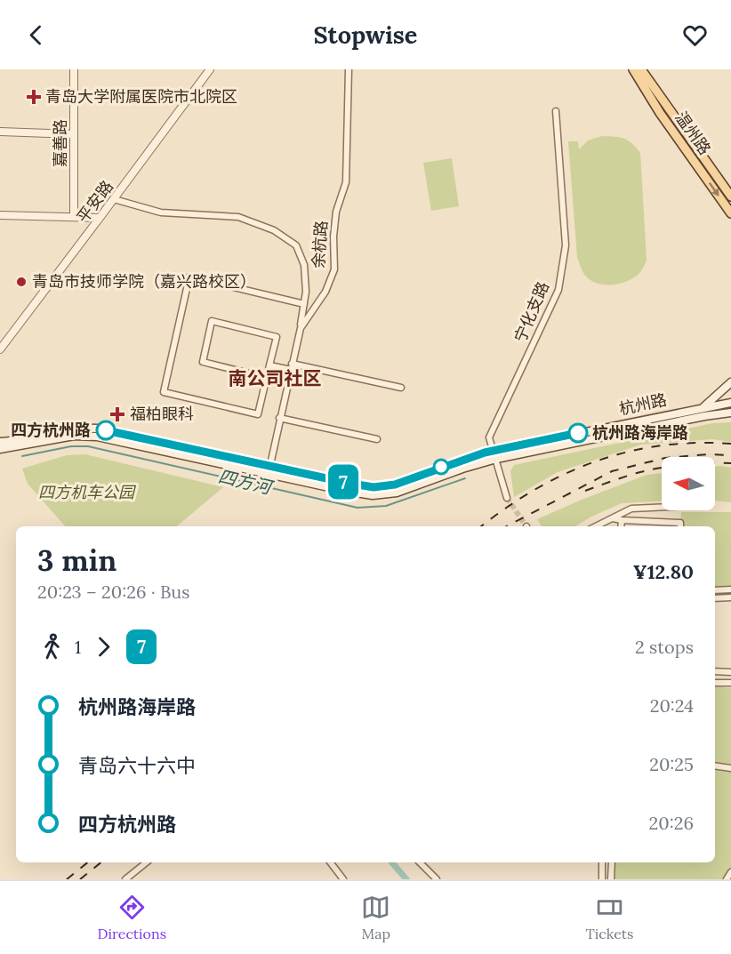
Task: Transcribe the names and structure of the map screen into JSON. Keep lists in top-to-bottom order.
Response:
{
  "streets": {
    "main road": ["温州路", "杭州路"],
    "street": [
      "嘉善路",
      "平安路",
      "余杭路",
      "宁化支路"
    ]
  },
  "crossings": [
    ["余杭路", "杭州路"],
    ["宁化支路", "杭州路"]
  ],
  "districts": ["南公司社区"],
  "water": ["四方河"],
  "parks": ["四方机车公园"],
  "places": {
    "health": ["青岛大学附属医院市北院区", "福柏眼科"],
    "other": ["青岛市技师学院（嘉兴路校区）", "四方杭州路", "杭州路海岸路"]
  },
  "lines": ["bus line 7"],
  "north": "left",
  "page": {
    "header": "Stopwise",
    "on_map": "7",
    "heading": ["3 min", "20:23 – 20:26 · Bus", "¥12.80"],
    "legs": ["1", "7", "2 stops"],
    "list": [
      {
        "name": "杭州路海岸路",
        "value": "20:24"
      },
      {
        "name": "青岛六十六中",
        "value": "20:25"
      },
      {
        "name": "四方杭州路",
        "value": "20:26"
      }
    ],
    "tabs": ["Directions", "Map", "Tickets"]
  }
}
